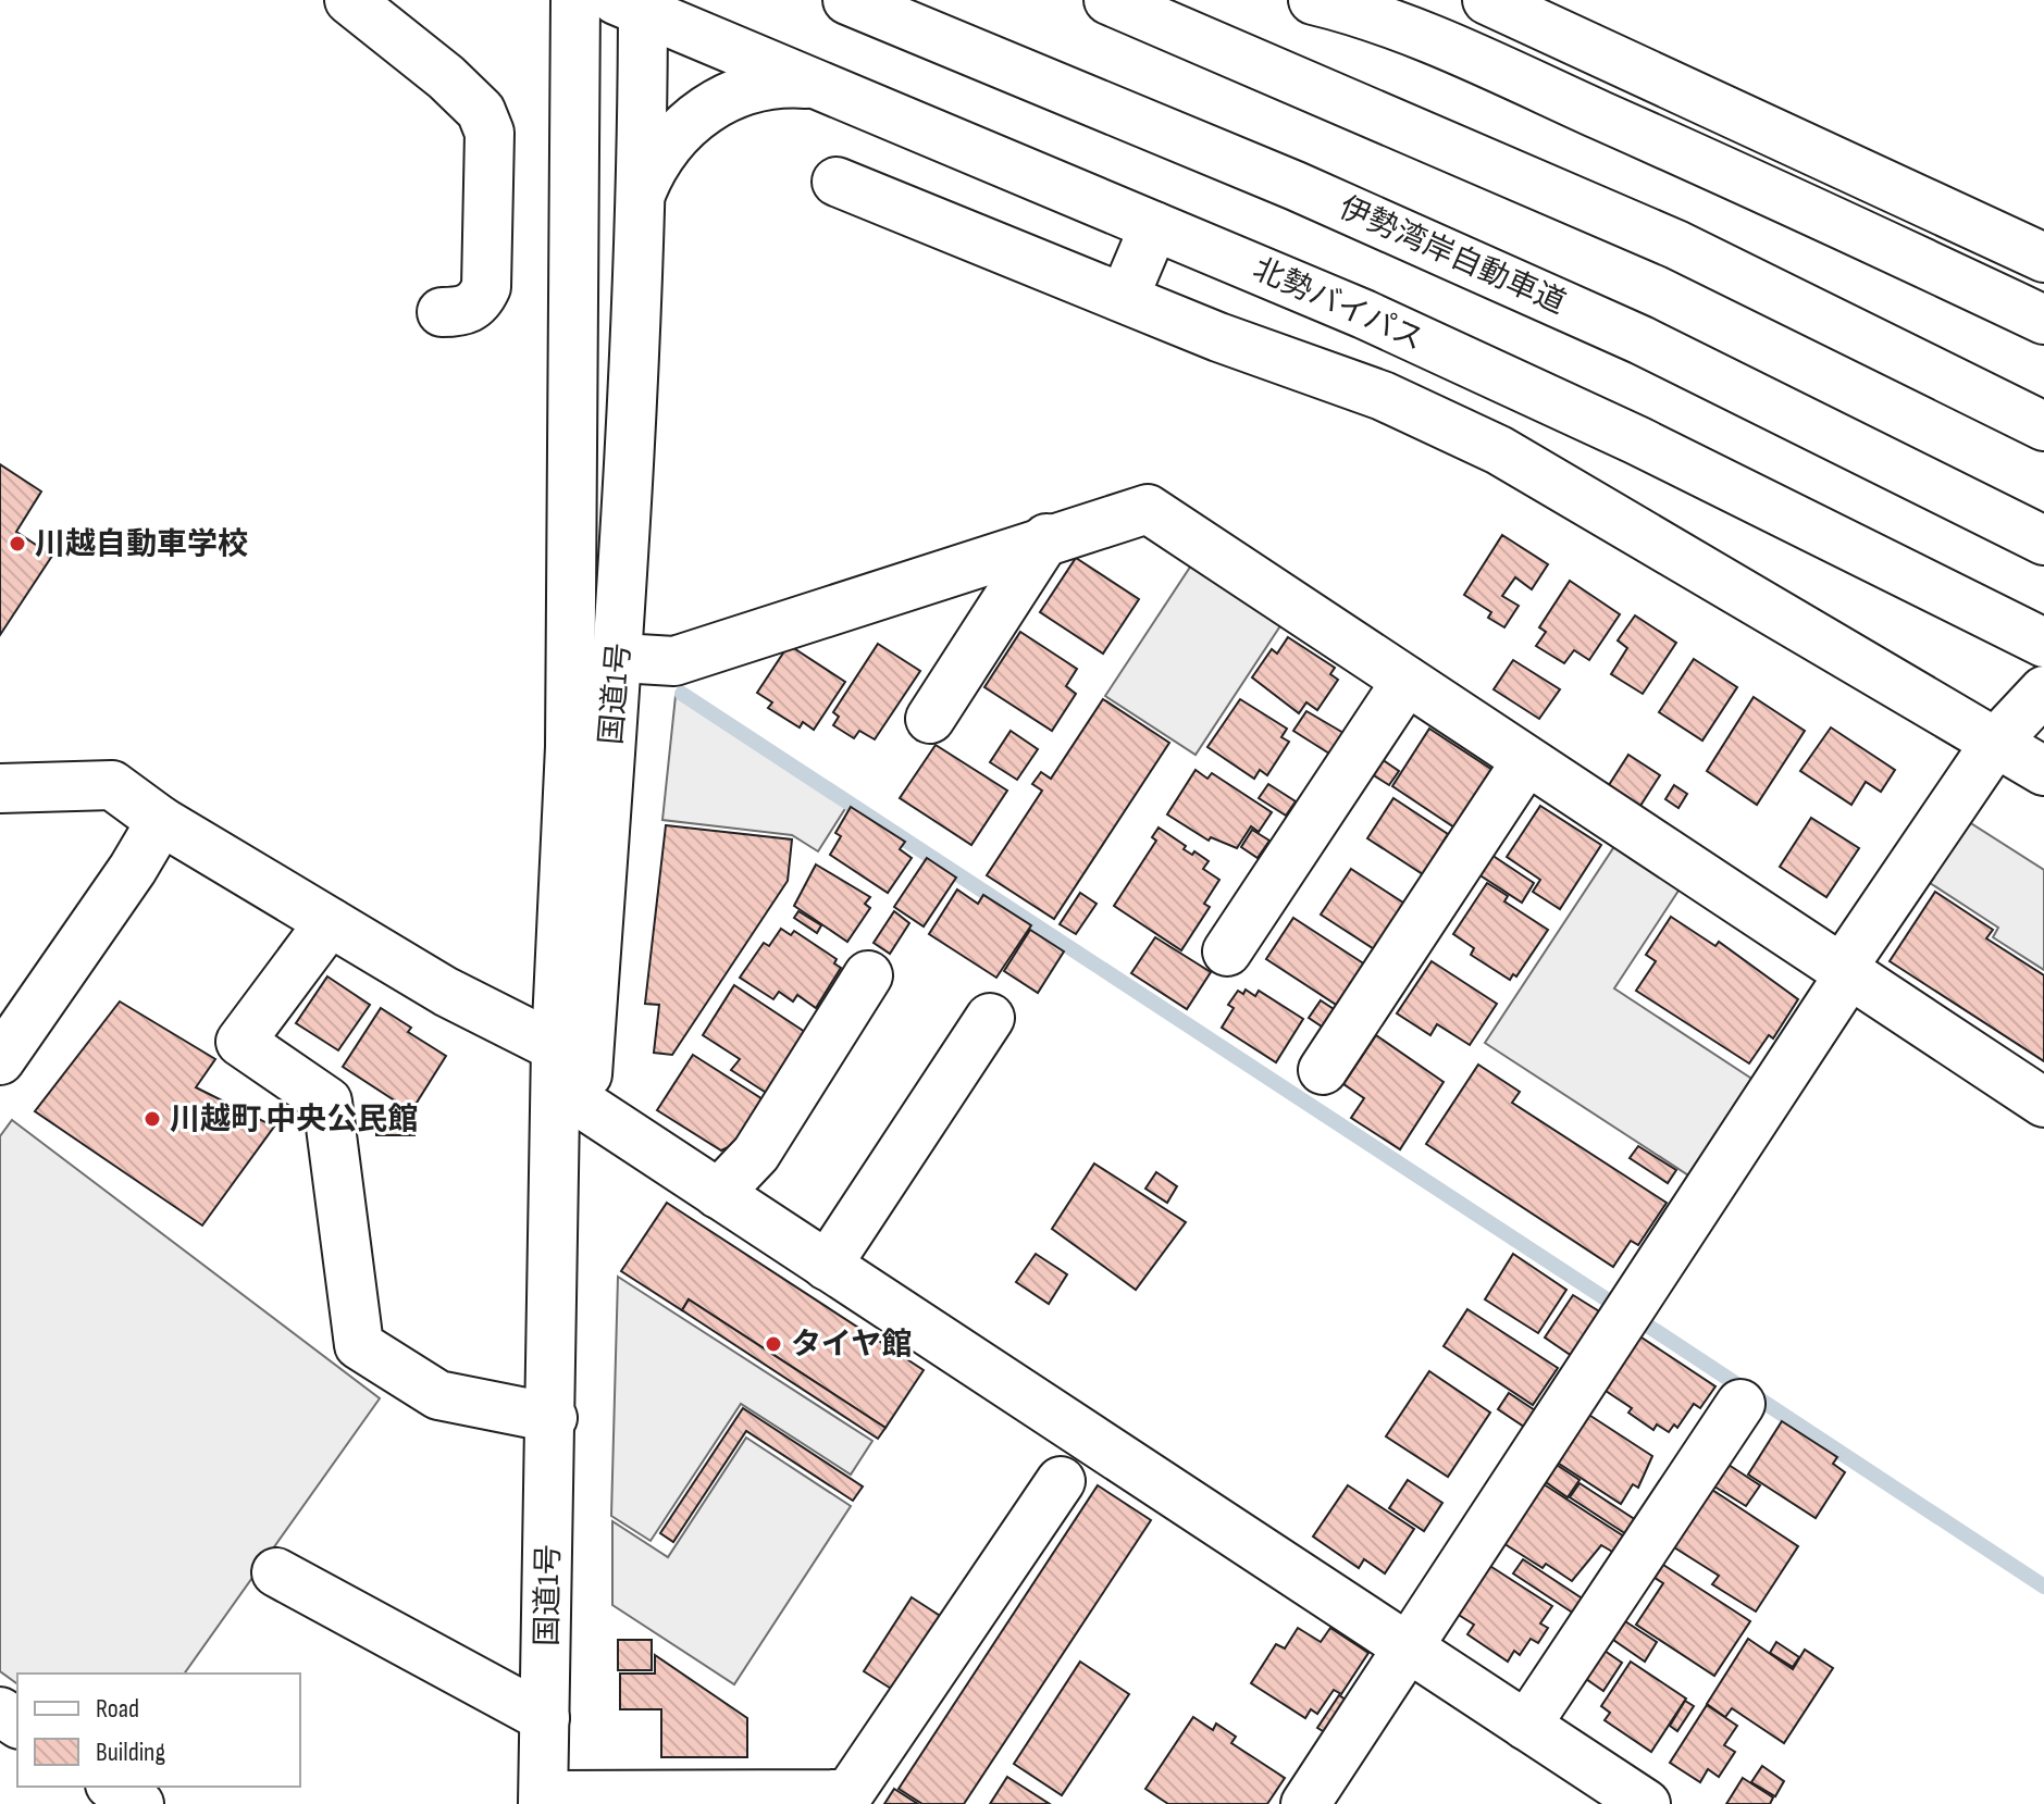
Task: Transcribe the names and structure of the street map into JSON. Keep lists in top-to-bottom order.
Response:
{
  "streets": {
    "main road": ["伊勢湾岸自動車道", "北勢バイパス", "国道1号"]
  },
  "crossings": [
    ["北勢バイパス", "国道1号"]
  ],
  "places": ["川越自動車学校", "川越町 中央公民館", "タイヤ館"],
  "legend": ["Road", "Building"]
}
